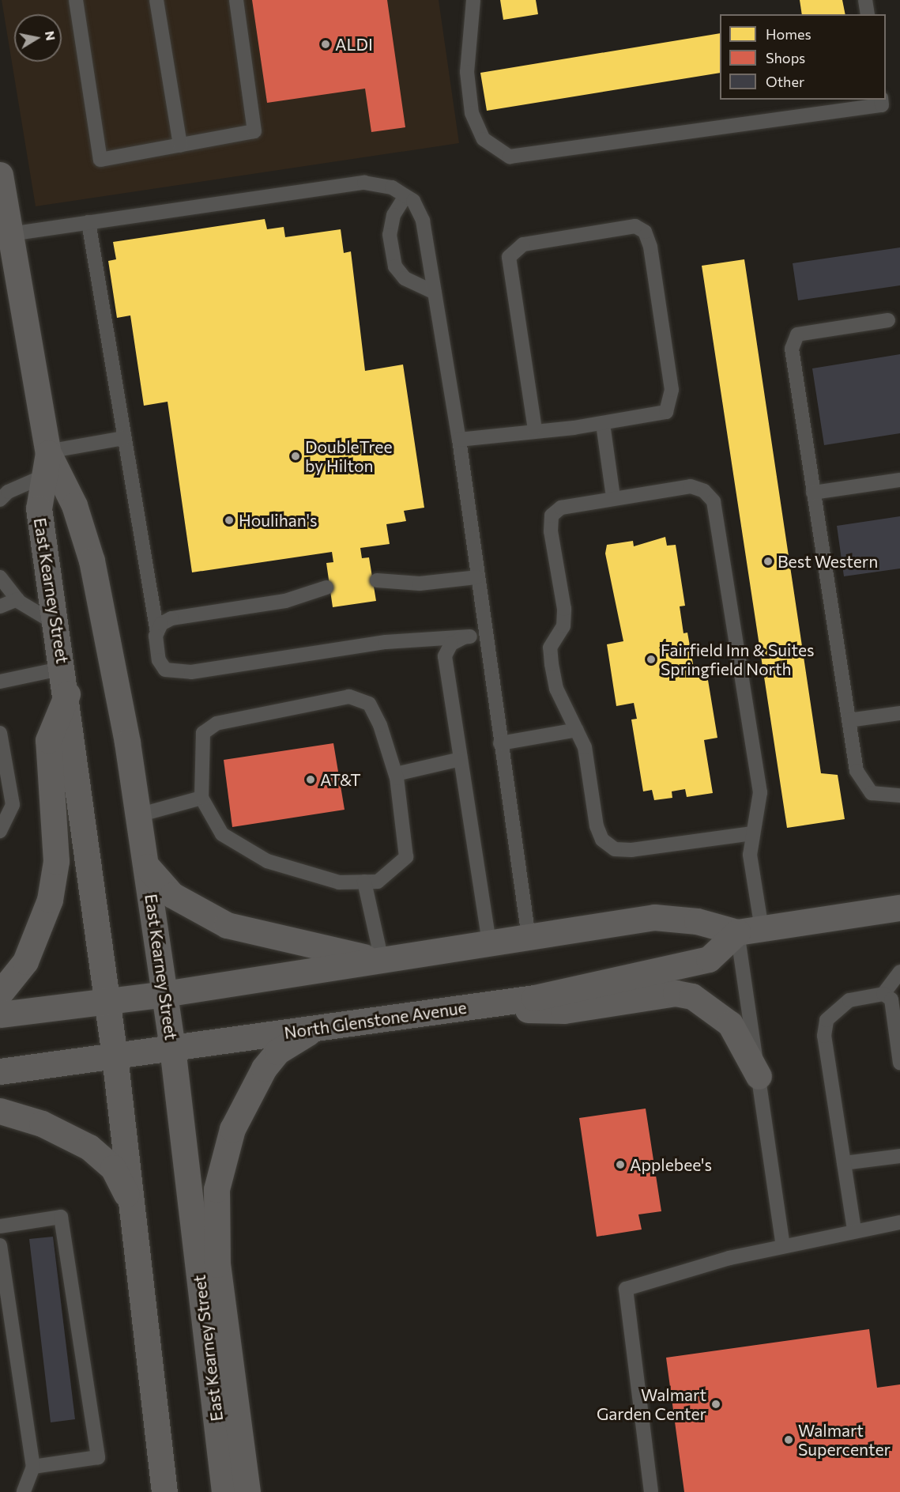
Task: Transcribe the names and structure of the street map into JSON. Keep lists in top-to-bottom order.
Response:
{
  "streets": {
    "main road": ["East Kearney Street", "North Glenstone Avenue"]
  },
  "crossings": [
    ["East Kearney Street", "North Glenstone Avenue"]
  ],
  "places": [
    "ALDI",
    "DoubleTree by Hilton",
    "Houlihan's",
    "Best Western",
    "Fairfield Inn & Suites Springfield North",
    "AT&T",
    "Applebee's",
    "Walmart Garden Center",
    "Walmart Supercenter"
  ],
  "legend": ["Homes", "Shops", "Other"],
  "north": "right"
}
